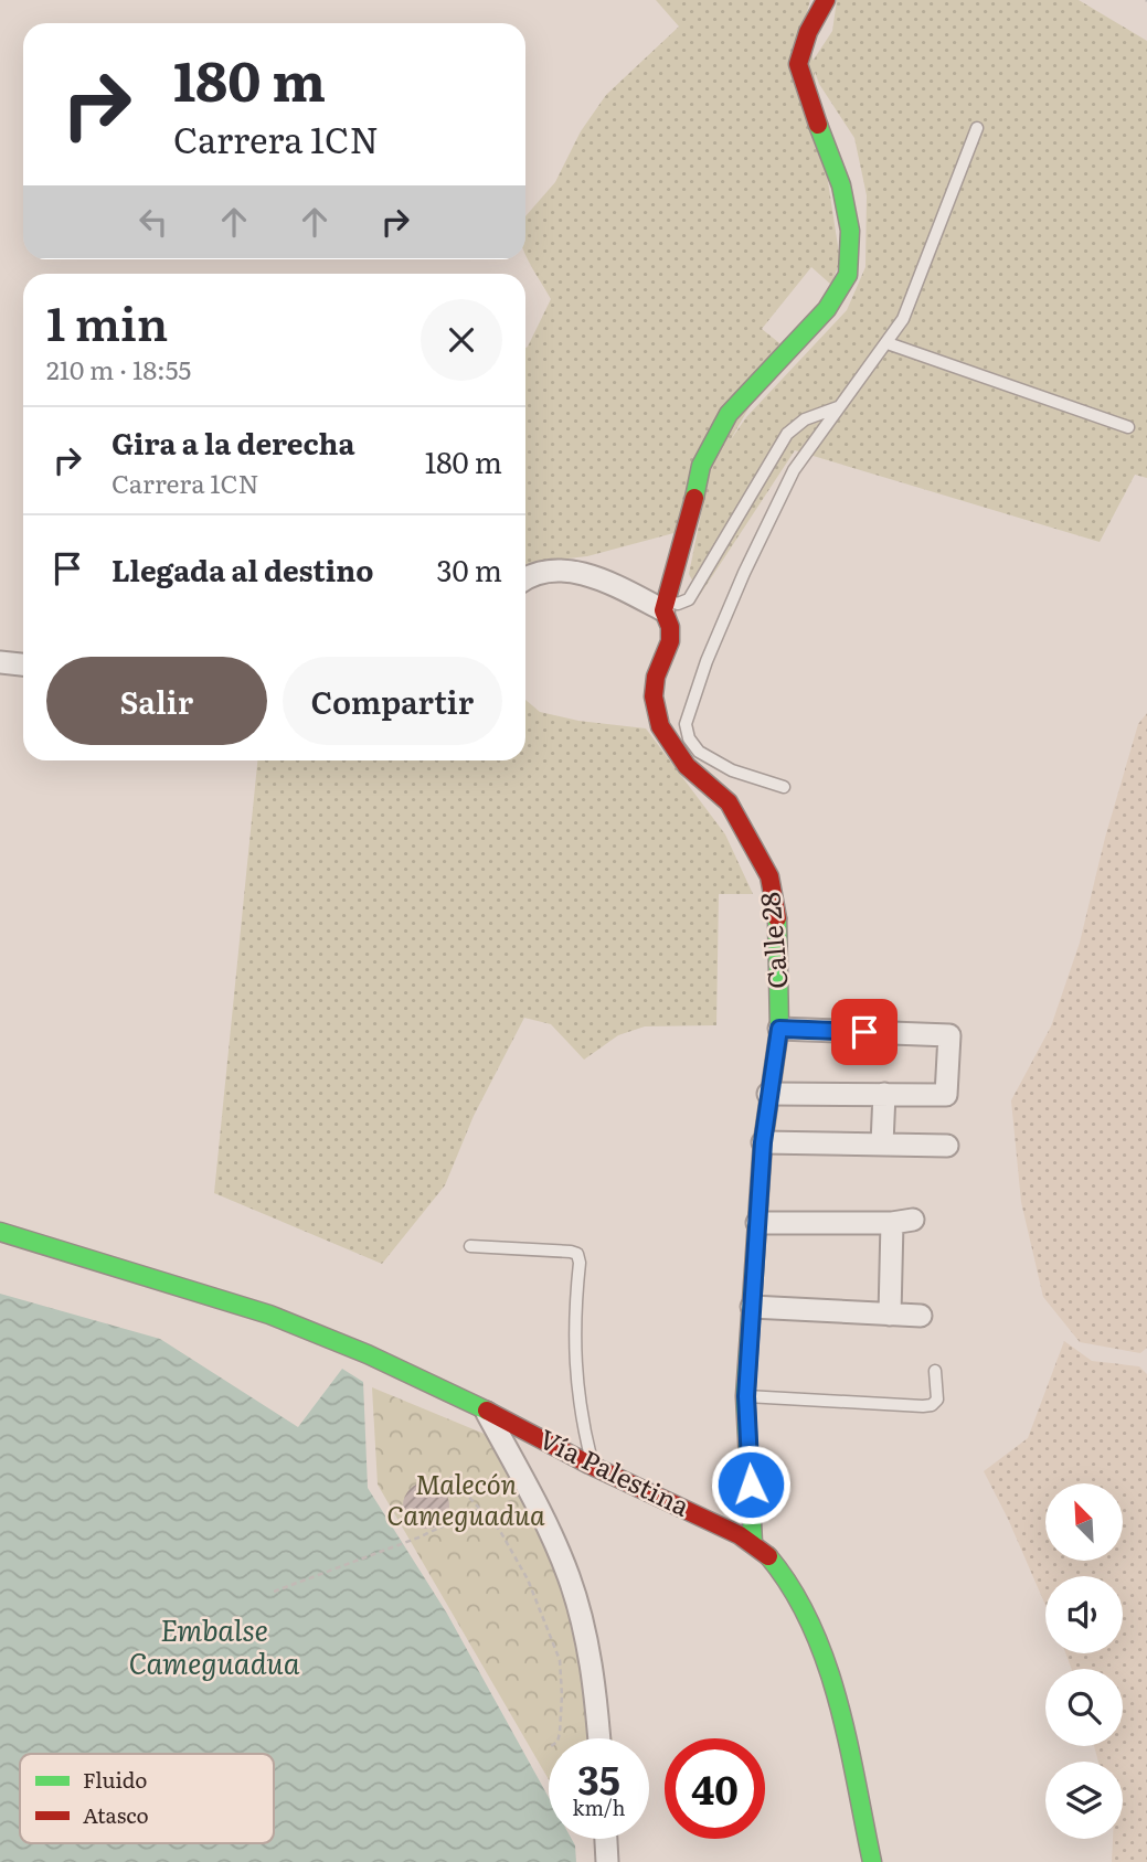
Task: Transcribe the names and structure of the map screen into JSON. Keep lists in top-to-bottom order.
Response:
{
  "streets": {
    "street": ["Calle 28", "Vía Palestina"]
  },
  "crossings": [
    ["Calle 28", "Vía Palestina"]
  ],
  "water": ["Embalse Cameguadua"],
  "parks": ["Malecón Cameguadua"],
  "legend": ["Fluido", "Atasco"],
  "north": "top left",
  "page": {
    "turn": ["180 m", "Carrera 1CN"],
    "heading": ["1 min", "210 m · 18:55"],
    "list": [
      {
        "name": "Gira a la derecha",
        "note": "Carrera 1CN",
        "value": "180 m"
      },
      {
        "name": "Llegada al destino",
        "value": "30 m"
      }
    ],
    "buttons": ["Salir", "Compartir"],
    "speed": "35 km/h",
    "limit": "40"
  }
}
